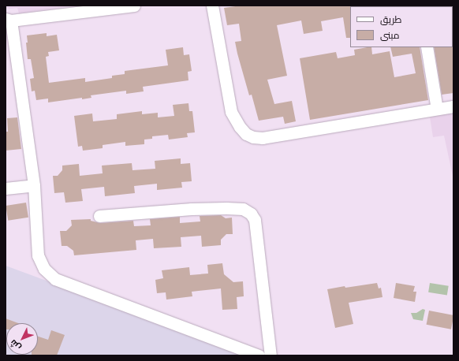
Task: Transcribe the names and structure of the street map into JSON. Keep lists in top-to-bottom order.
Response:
{
  "legend": ["طريق", "مبنى"],
  "north": "bottom left"
}
